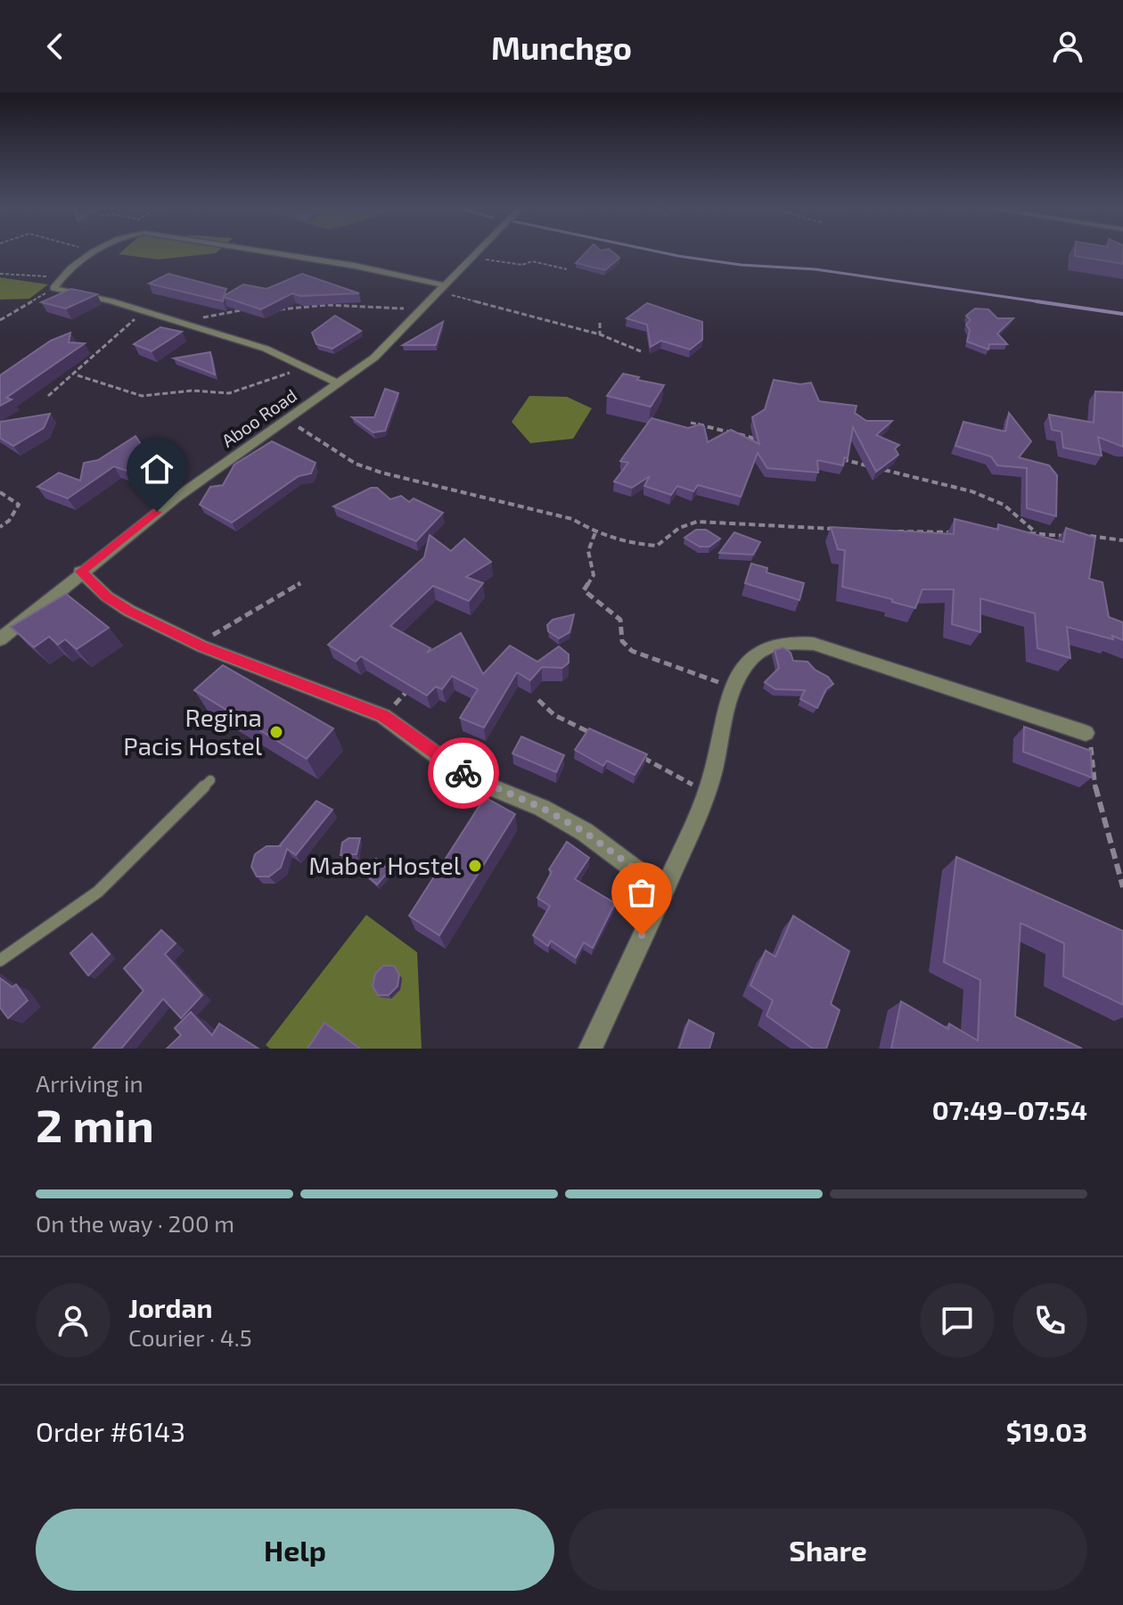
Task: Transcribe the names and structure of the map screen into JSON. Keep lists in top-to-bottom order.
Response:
{
  "streets": {
    "street": ["Aboo Road"]
  },
  "places": ["Regina Pacis Hostel", "Maber Hostel"],
  "page": {
    "header": "Munchgo",
    "heading": ["2 min", "Arriving in", "07:49–07:54"],
    "panel": [
      "Jordan",
      "Courier · 4.5",
      "Order #6143",
      "$19.03"
    ],
    "bar": "On the way · 200 m",
    "buttons": ["Help", "Share"]
  }
}
